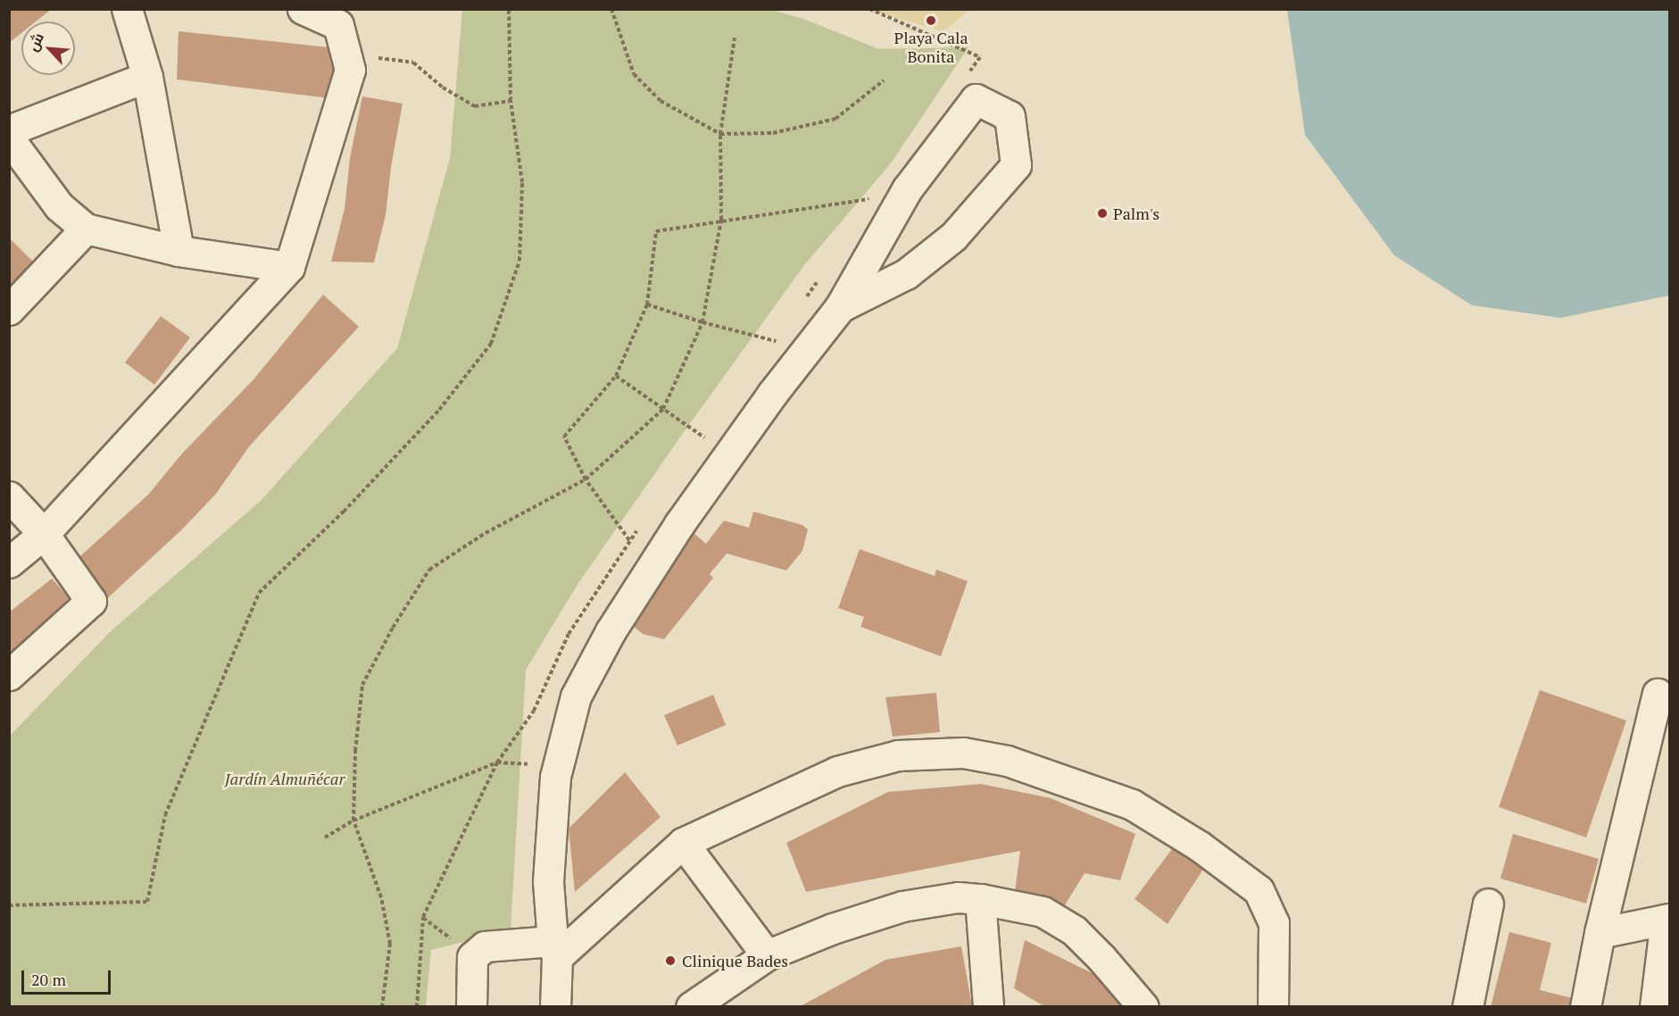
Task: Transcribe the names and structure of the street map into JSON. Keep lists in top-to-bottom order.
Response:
{
  "parks": ["Jardín Almuñécar"],
  "places": ["Playa Cala Bonita", "Palm's", "Clinique Bades"],
  "scale_bar": "20 m",
  "north": "top left"
}
